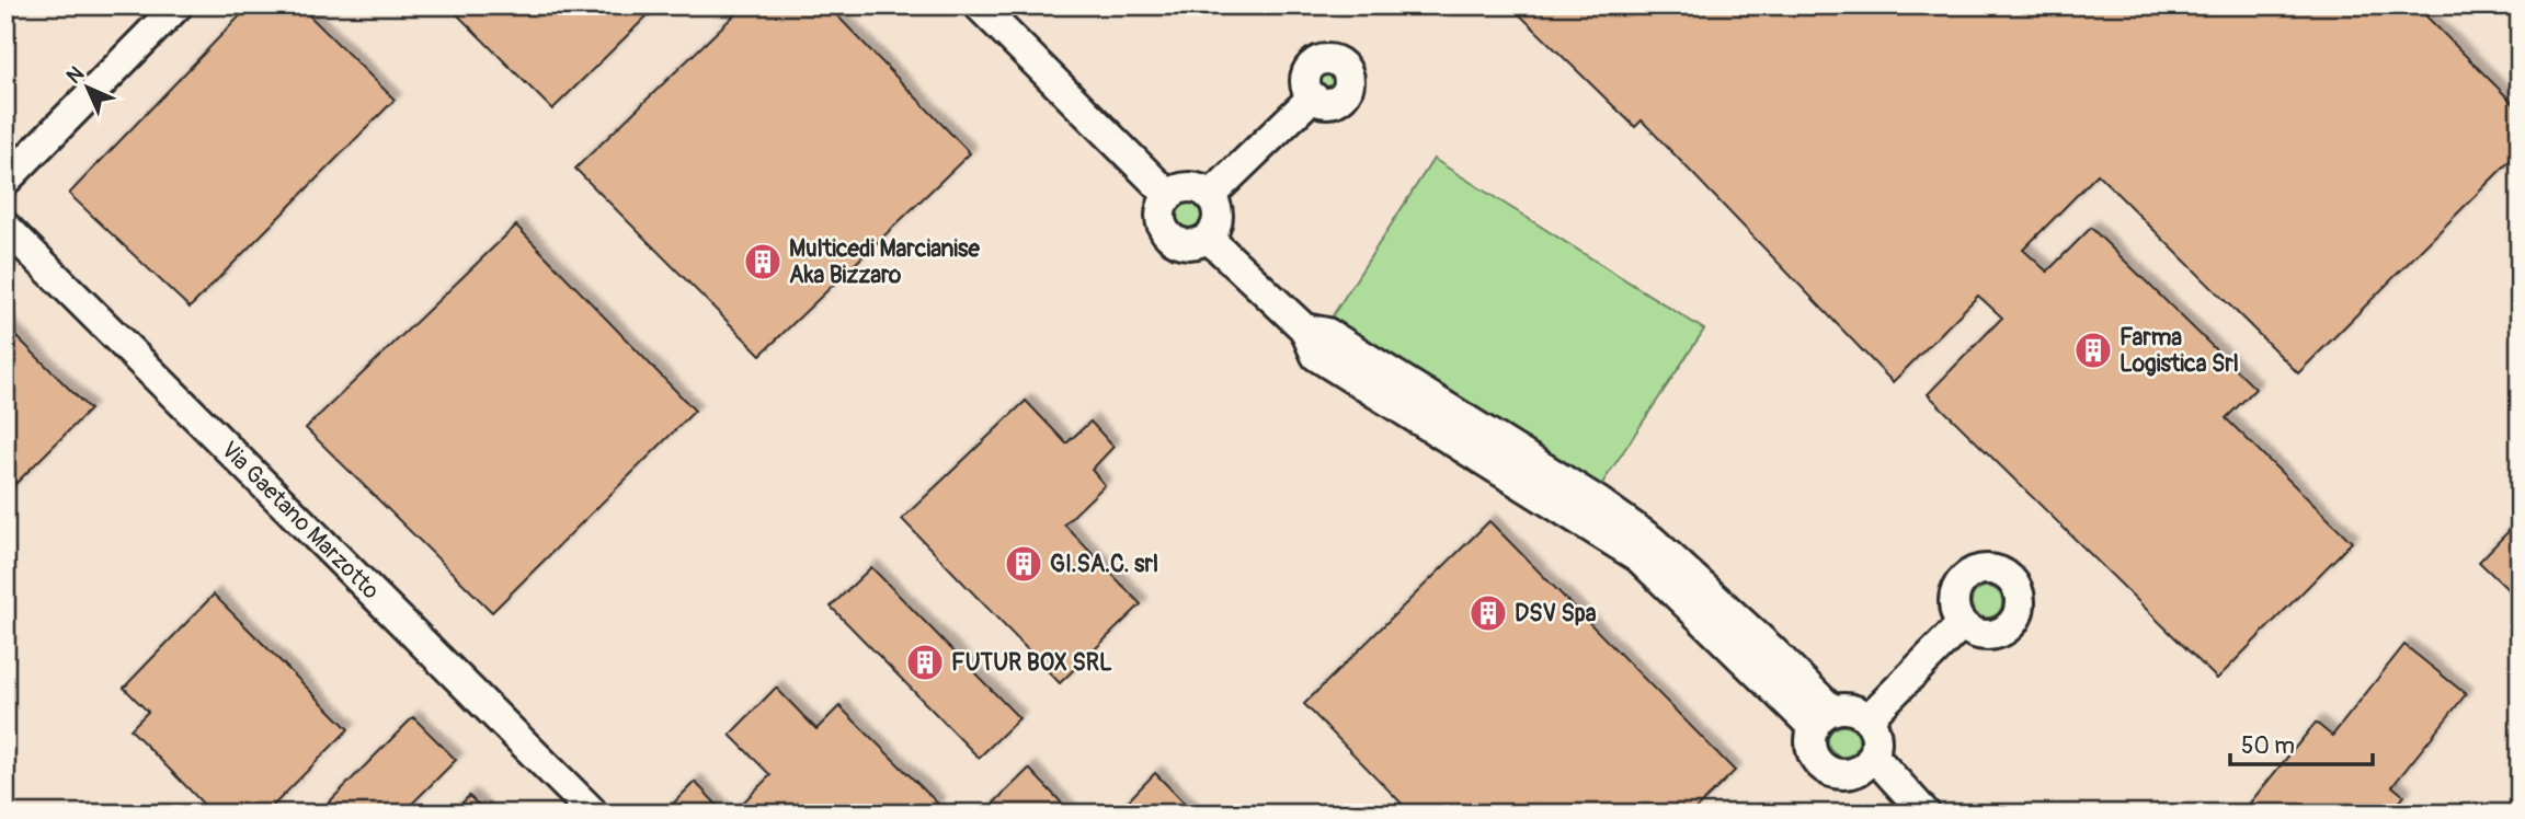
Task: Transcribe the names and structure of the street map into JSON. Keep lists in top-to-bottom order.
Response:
{
  "streets": {
    "street": ["Via Gaetano Marzotto"]
  },
  "places": {
    "building": [
      "Multicedi Marcianise Aka Bizzaro",
      "Farma Logistica Srl",
      "GI.SA.C. srl",
      "DSV Spa",
      "FUTUR BOX SRL"
    ]
  },
  "scale_bar": "50 m",
  "north": "top left"
}
